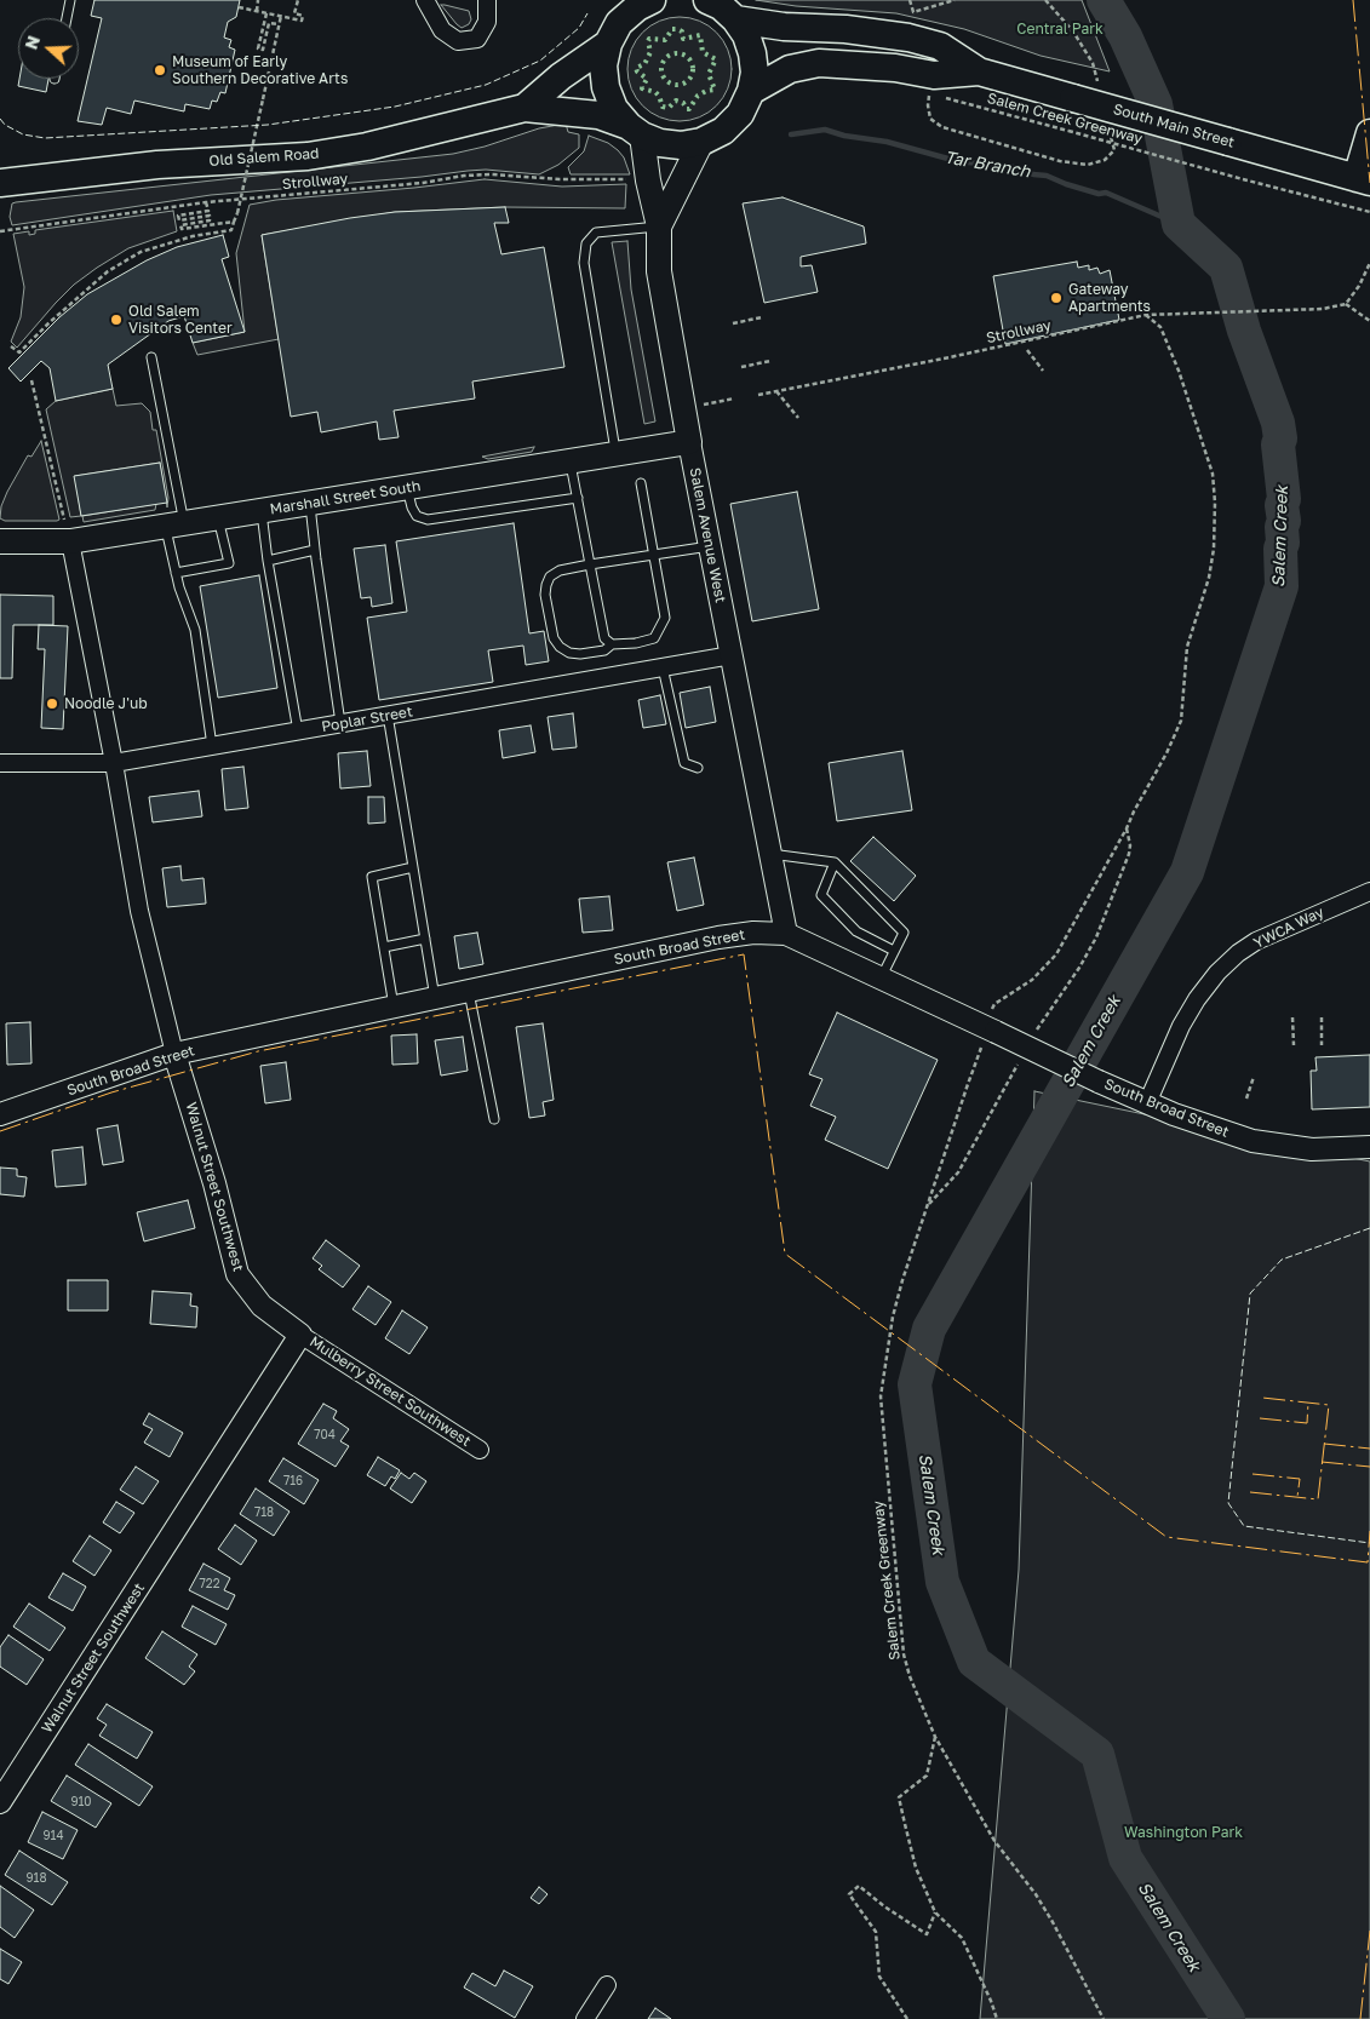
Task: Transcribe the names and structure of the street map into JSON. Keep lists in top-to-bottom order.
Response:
{
  "streets": {
    "main road": [
      "South Main Street",
      "Old Salem Road",
      "Marshall Street South",
      "Salem Avenue West"
    ],
    "street": [
      "Poplar Street",
      "YWCA Way",
      "South Broad Street",
      "Walnut Street Southwest",
      "Mulberry Street Southwest"
    ],
    "path": ["Salem Creek Greenway", "Strollway"]
  },
  "crossings": [
    ["Salem Creek Greenway", "South Broad Street"],
    ["Old Salem Road", "Salem Avenue West"],
    ["Marshall Street South", "Salem Avenue West"],
    ["Marshall Street South", "Walnut Street Southwest"],
    ["Salem Avenue West", "Poplar Street"],
    ["Salem Avenue West", "South Broad Street"],
    ["Poplar Street", "Walnut Street Southwest"],
    ["YWCA Way", "South Broad Street"],
    ["South Broad Street", "Walnut Street Southwest"],
    ["Walnut Street Southwest", "Mulberry Street Southwest"]
  ],
  "water": ["Tar Branch", "Salem Creek"],
  "parks": ["Central Park", "Washington Park"],
  "places": [
    "Museum of Early Southern Decorative Arts",
    "Gateway Apartments",
    "Old Salem Visitors Center",
    "Noodle J'ub"
  ],
  "house_numbers": [
    "704",
    "716",
    "718",
    "722",
    "910",
    "914",
    "918"
  ],
  "north": "left"
}
